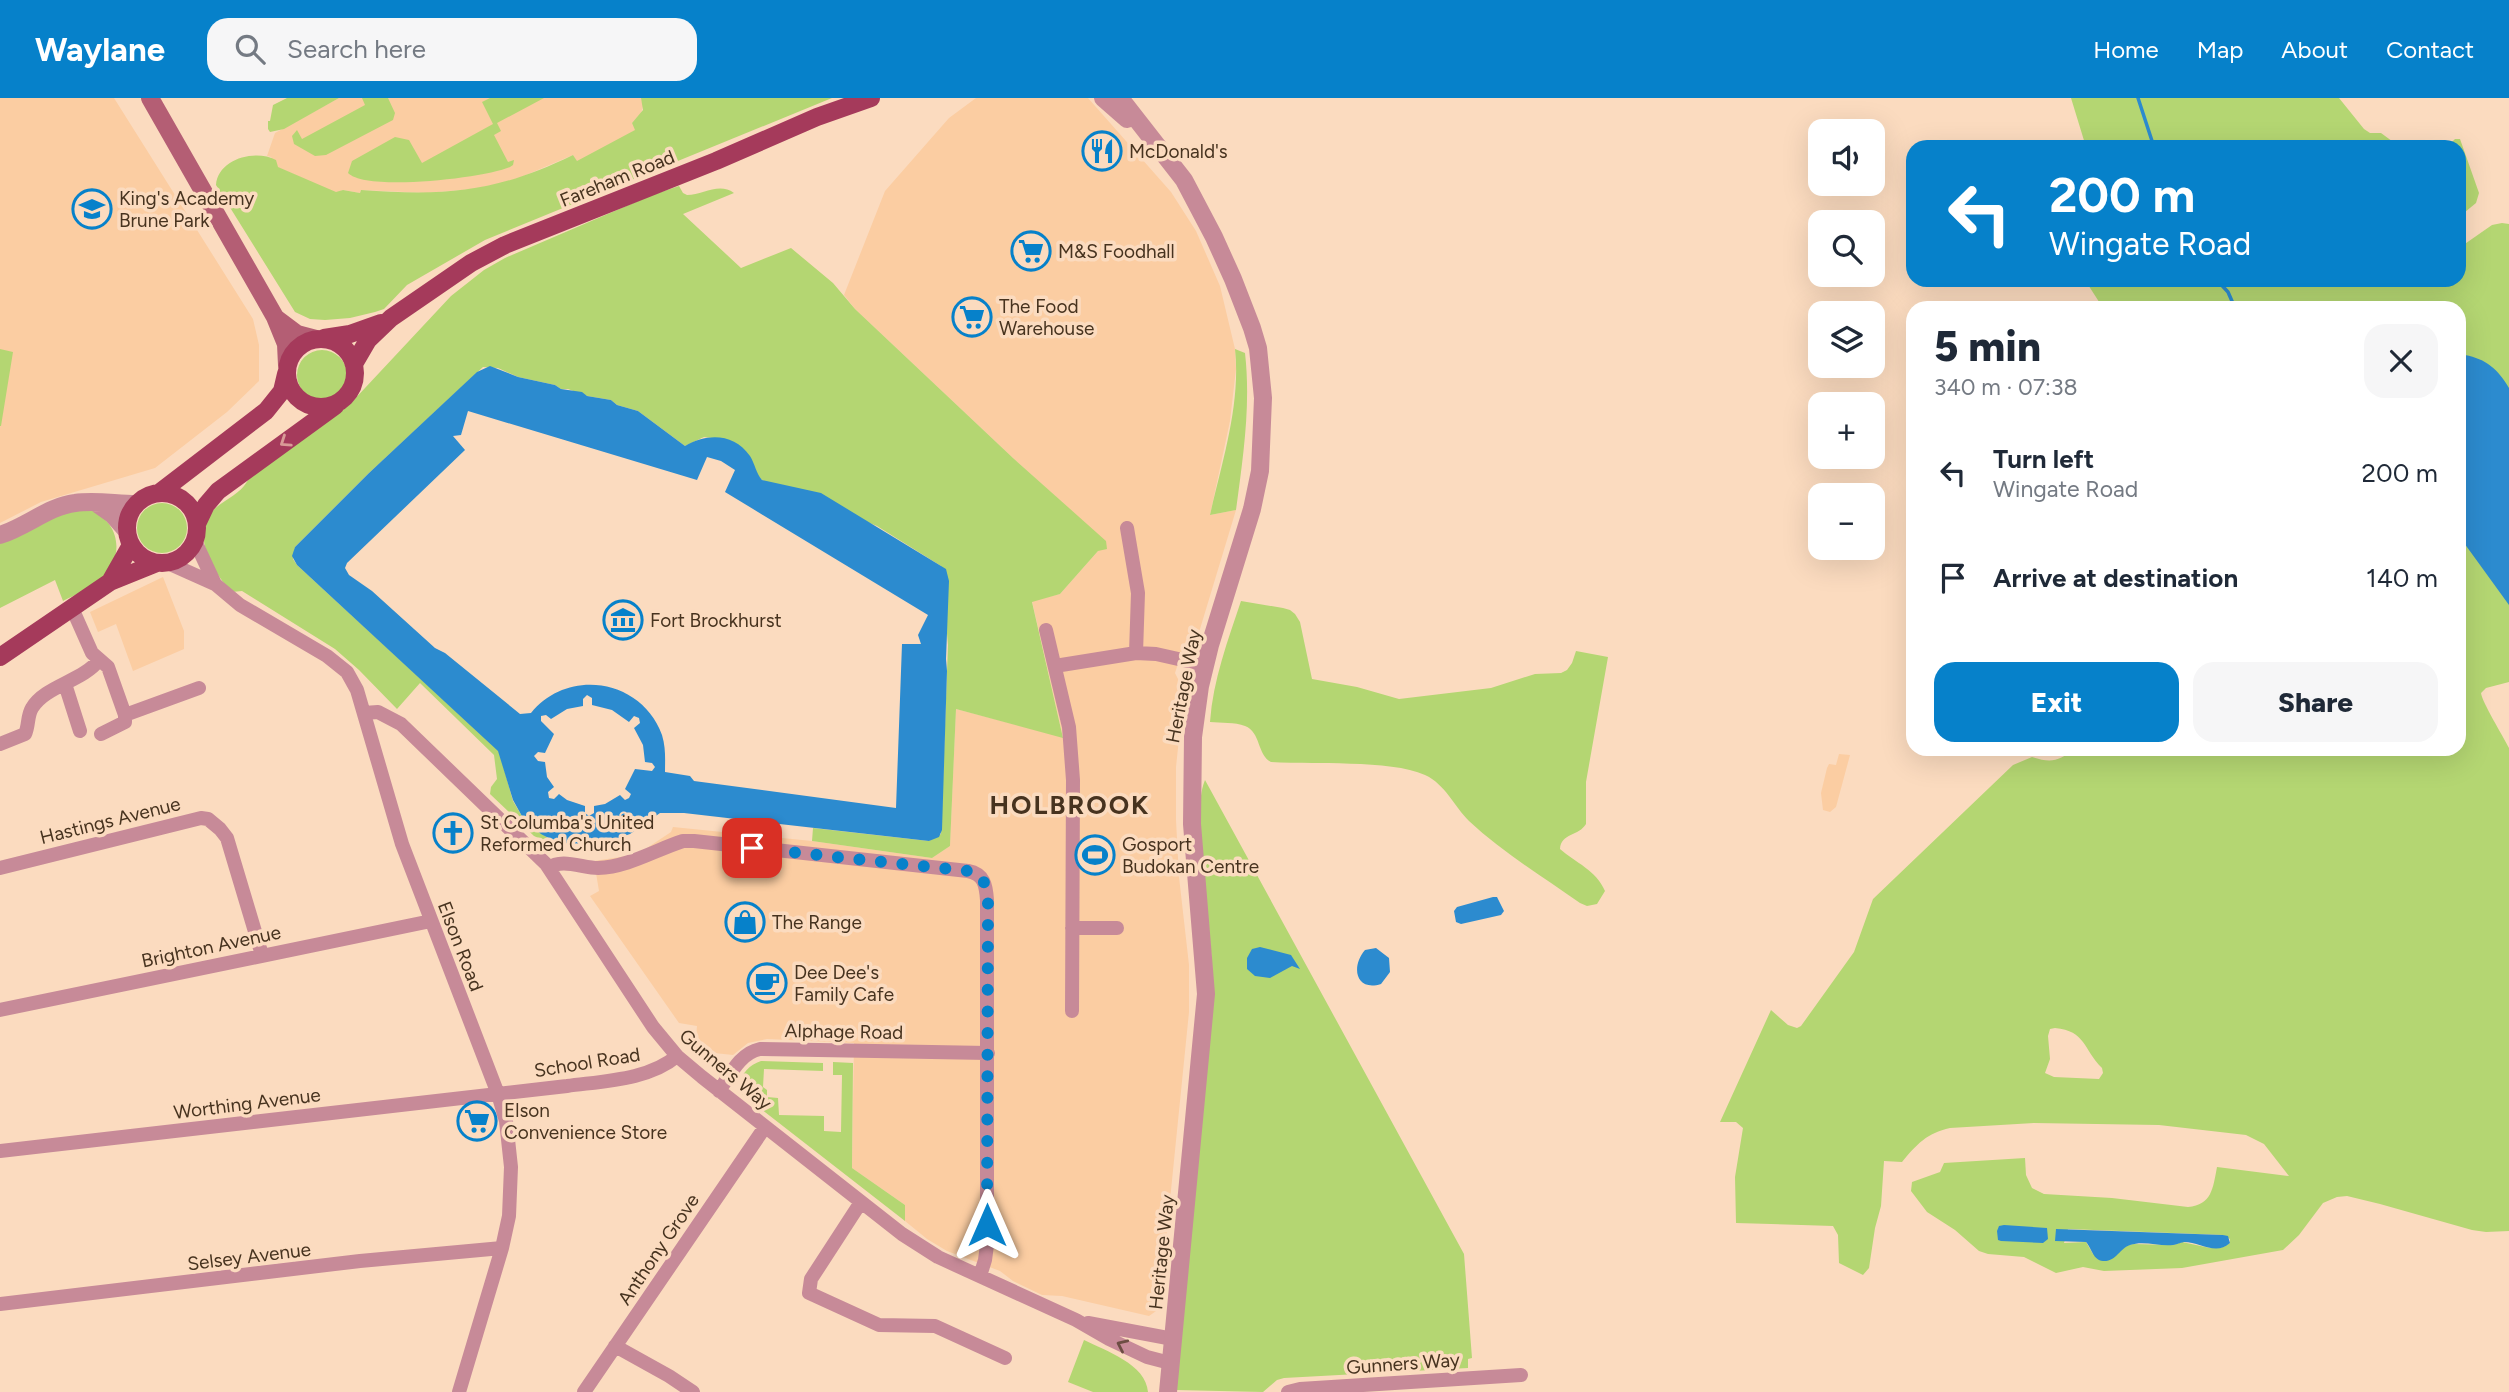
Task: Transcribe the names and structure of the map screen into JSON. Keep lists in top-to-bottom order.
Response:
{
  "streets": {
    "main road": ["Fareham Road"],
    "street": [
      "Heritage Way",
      "Hastings Avenue",
      "Brighton Avenue",
      "Elson Road",
      "Alphage Road",
      "School Road",
      "Gunners Way",
      "Worthing Avenue",
      "Anthony Grove",
      "Selsey Avenue"
    ]
  },
  "crossings": [
    ["Heritage Way", "Gunners Way"],
    ["Hastings Avenue", "Brighton Avenue"],
    ["Brighton Avenue", "Elson Road"],
    ["Elson Road", "School Road"],
    ["Elson Road", "Gunners Way"],
    ["Elson Road", "Worthing Avenue"],
    ["Elson Road", "Selsey Avenue"],
    ["Alphage Road", "Gunners Way"],
    ["School Road", "Gunners Way"],
    ["School Road", "Worthing Avenue"],
    ["Gunners Way", "Anthony Grove"]
  ],
  "districts": ["HOLBROOK"],
  "places": {
    "restaurant": ["McDonald's"],
    "school or university": ["King's Academy Brune Park"],
    "supermarket": ["M&S Foodhall", "The Food Warehouse", "Elson Convenience Store"],
    "museum": ["Fort Brockhurst"],
    "church": ["St Columba's United Reformed Church"],
    "sports": ["Gosport Budokan Centre"],
    "shop": ["The Range"],
    "cafe": ["Dee Dee's Family Cafe"]
  },
  "page": {
    "header": "Waylane",
    "search": "Search here",
    "nav": [
      "Home",
      "Map",
      "About",
      "Contact"
    ],
    "map_buttons": ["+", "−"],
    "turn": ["200 m", "Wingate Road"],
    "heading": ["5 min", "340 m · 07:38"],
    "list": [
      {
        "name": "Turn left",
        "note": "Wingate Road",
        "value": "200 m"
      },
      {
        "name": "Arrive at destination",
        "value": "140 m"
      }
    ],
    "buttons": ["Exit", "Share"]
  }
}
